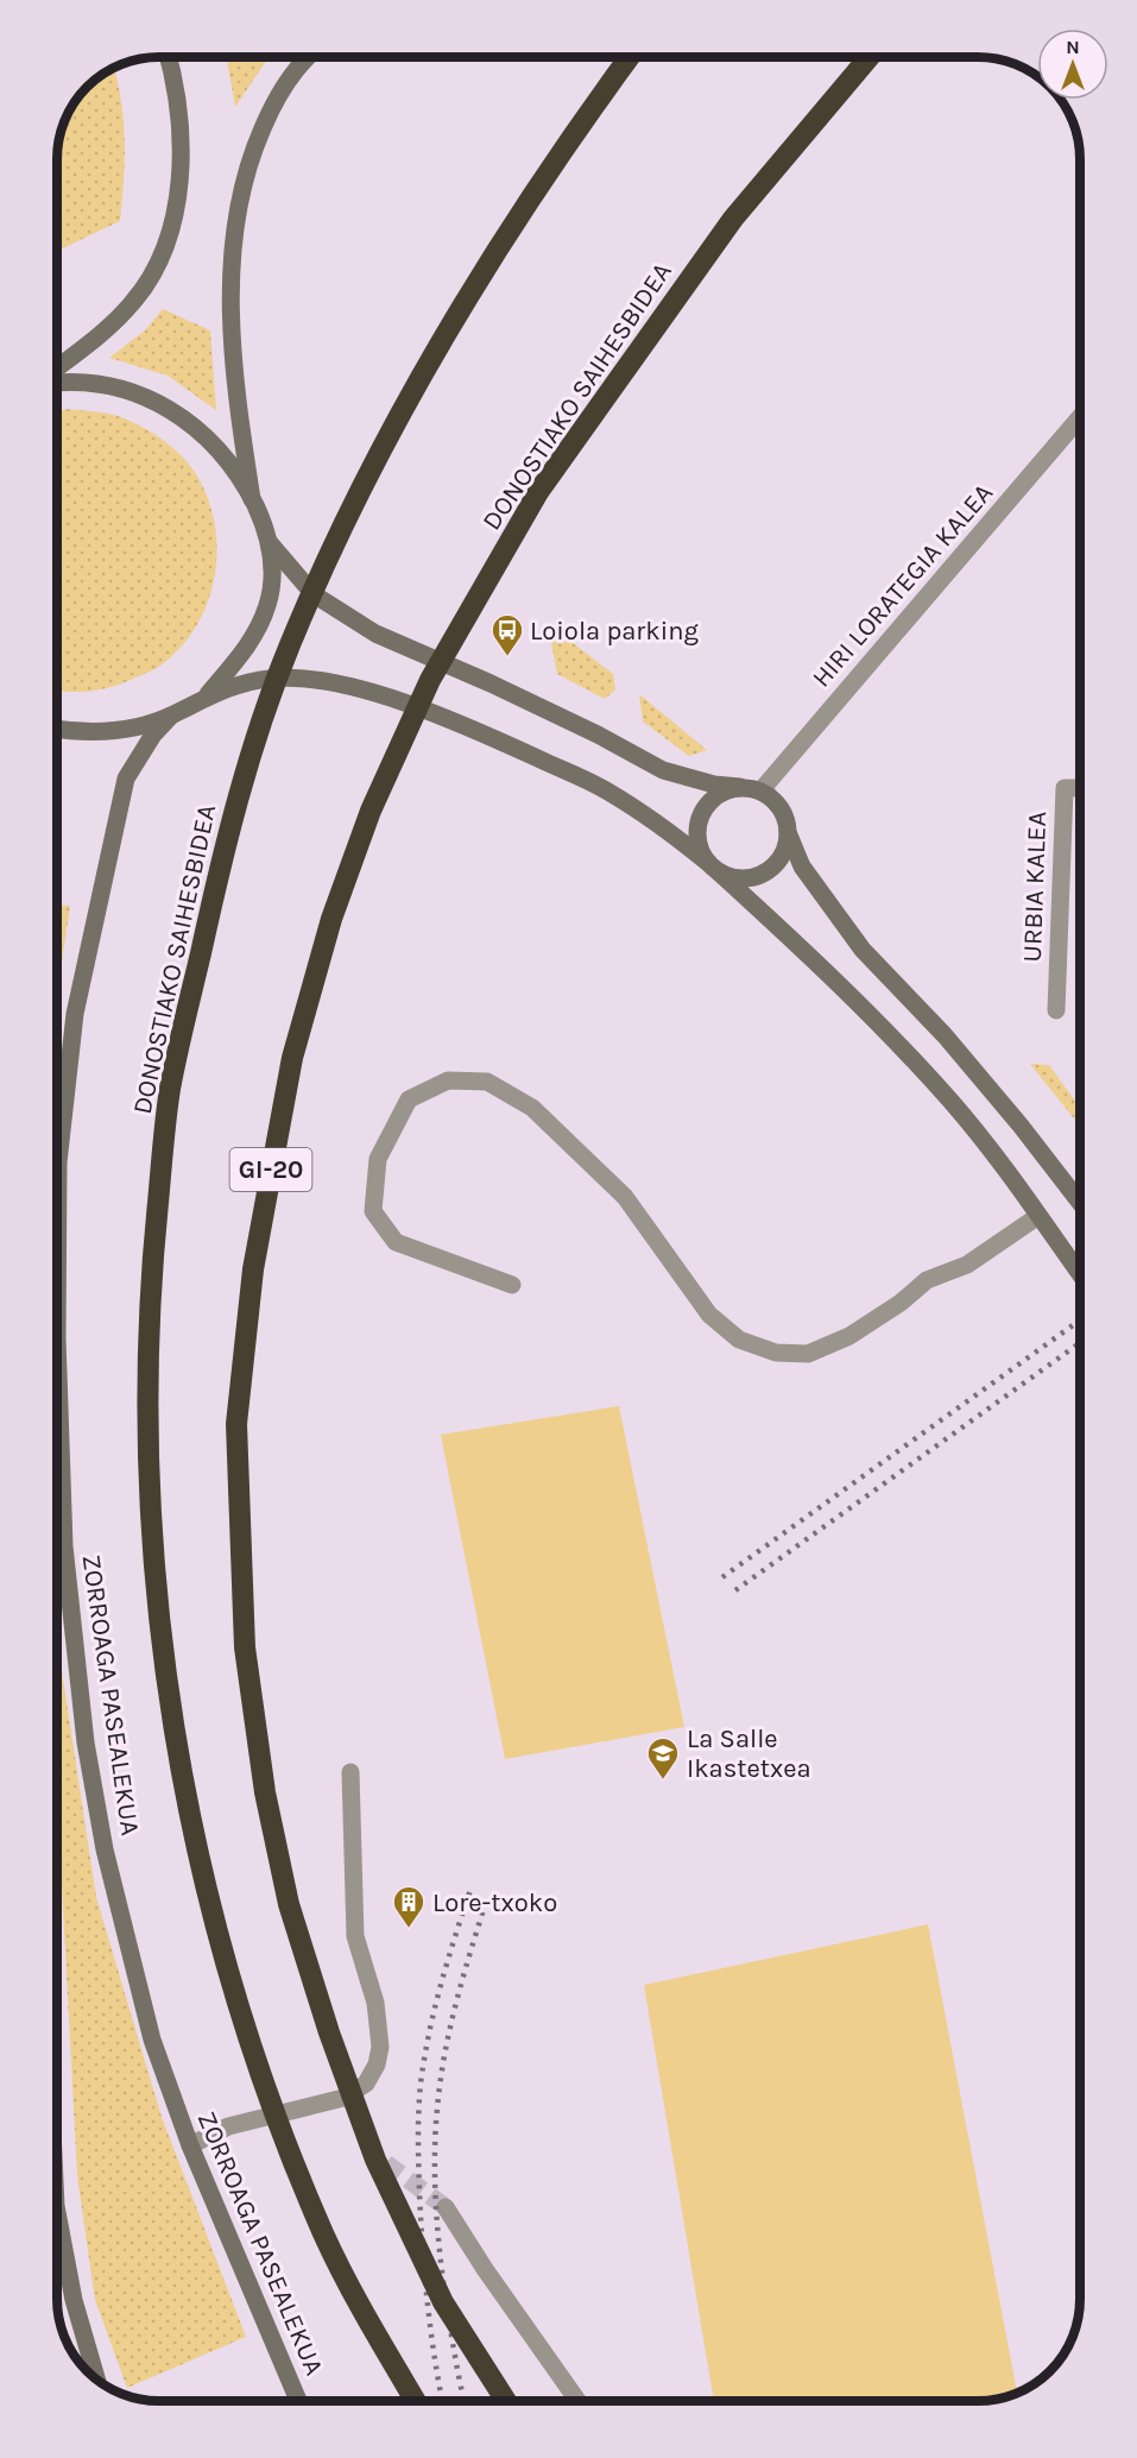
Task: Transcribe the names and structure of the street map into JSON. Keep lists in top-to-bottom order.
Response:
{
  "streets": {
    "highway": ["DONOSTIAKO SAIHESBIDEA", "GI-20"],
    "main road": ["ZORROAGA PASEALEKUA"],
    "street": ["HIRI LORATEGIA KALEA", "URBIA KALEA"]
  },
  "places": {
    "bus stop": ["Loiola parking"],
    "school or university": ["La Salle Ikastetxea"],
    "building": ["Lore-txoko"]
  },
  "north": "top"
}
